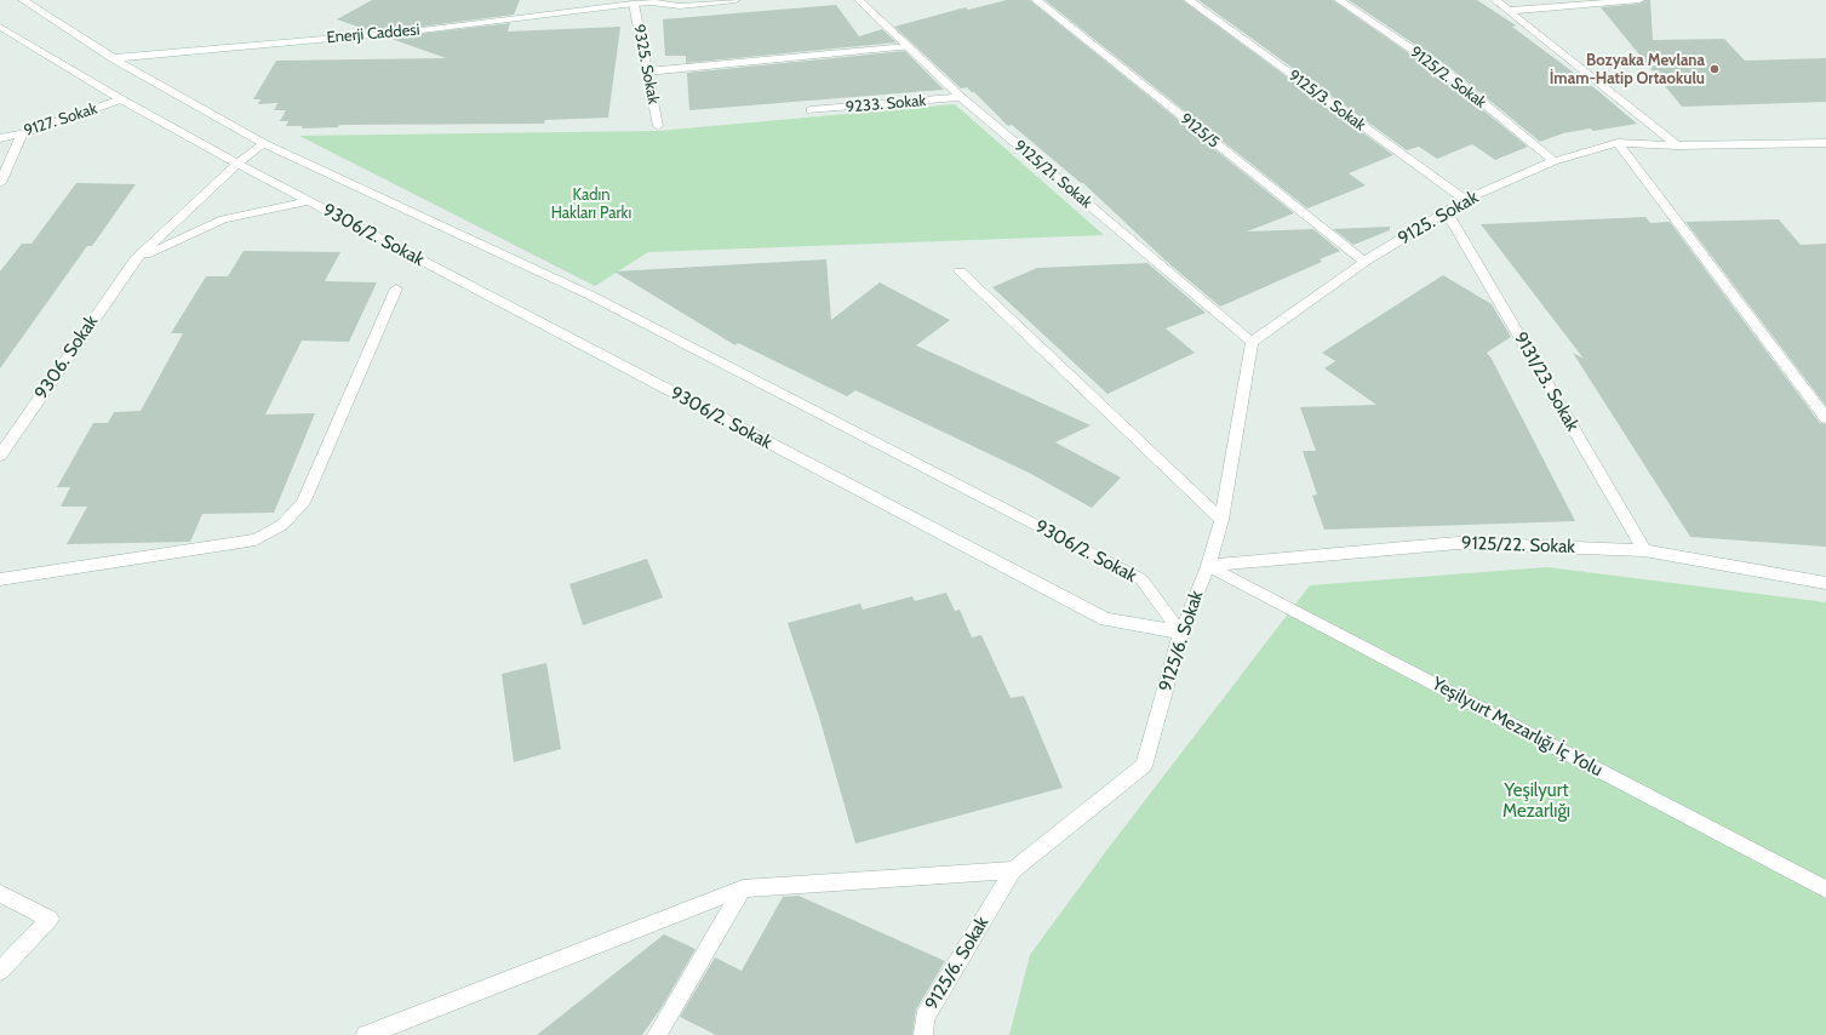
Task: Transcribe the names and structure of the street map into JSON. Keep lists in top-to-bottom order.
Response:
{
  "streets": {
    "street": [
      "Enerji Caddesi",
      "9325. Sokak",
      "9125/2. Sokak",
      "9125/3. Sokak",
      "9233. Sokak",
      "9127. Sokak",
      "9125/5",
      "9125/21. Sokak",
      "9125. Sokak",
      "9306/2. Sokak",
      "9306. Sokak",
      "9131/23. Sokak",
      "9125/22. Sokak",
      "9125/6. Sokak",
      "Yeşilyurt Mezarlığı İç Yolu"
    ]
  },
  "crossings": [
    ["Enerji Caddesi", "9325. Sokak"],
    ["Enerji Caddesi", "9306/2. Sokak"],
    ["9125/2. Sokak", "9125. Sokak"],
    ["9125/3. Sokak", "9125. Sokak"],
    ["9233. Sokak", "9125/21. Sokak"],
    ["9127. Sokak", "9306/2. Sokak"],
    ["9125/5", "9125. Sokak"],
    ["9125/21. Sokak", "9125. Sokak"],
    ["9125. Sokak", "9131/23. Sokak"],
    ["9306/2. Sokak", "9306. Sokak"],
    ["9306/2. Sokak", "9125/6. Sokak"],
    ["9131/23. Sokak", "9125/22. Sokak"],
    ["9125/22. Sokak", "9125/6. Sokak"],
    ["9125/22. Sokak", "Yeşilyurt Mezarlığı İç Yolu"],
    ["9125/6. Sokak", "Yeşilyurt Mezarlığı İç Yolu"]
  ],
  "parks": ["Kadın Hakları Parkı", "Yeşilyurt Mezarlığı"],
  "places": ["Bozyaka Mevlana İmam-Hatip Ortaokulu"]
}
